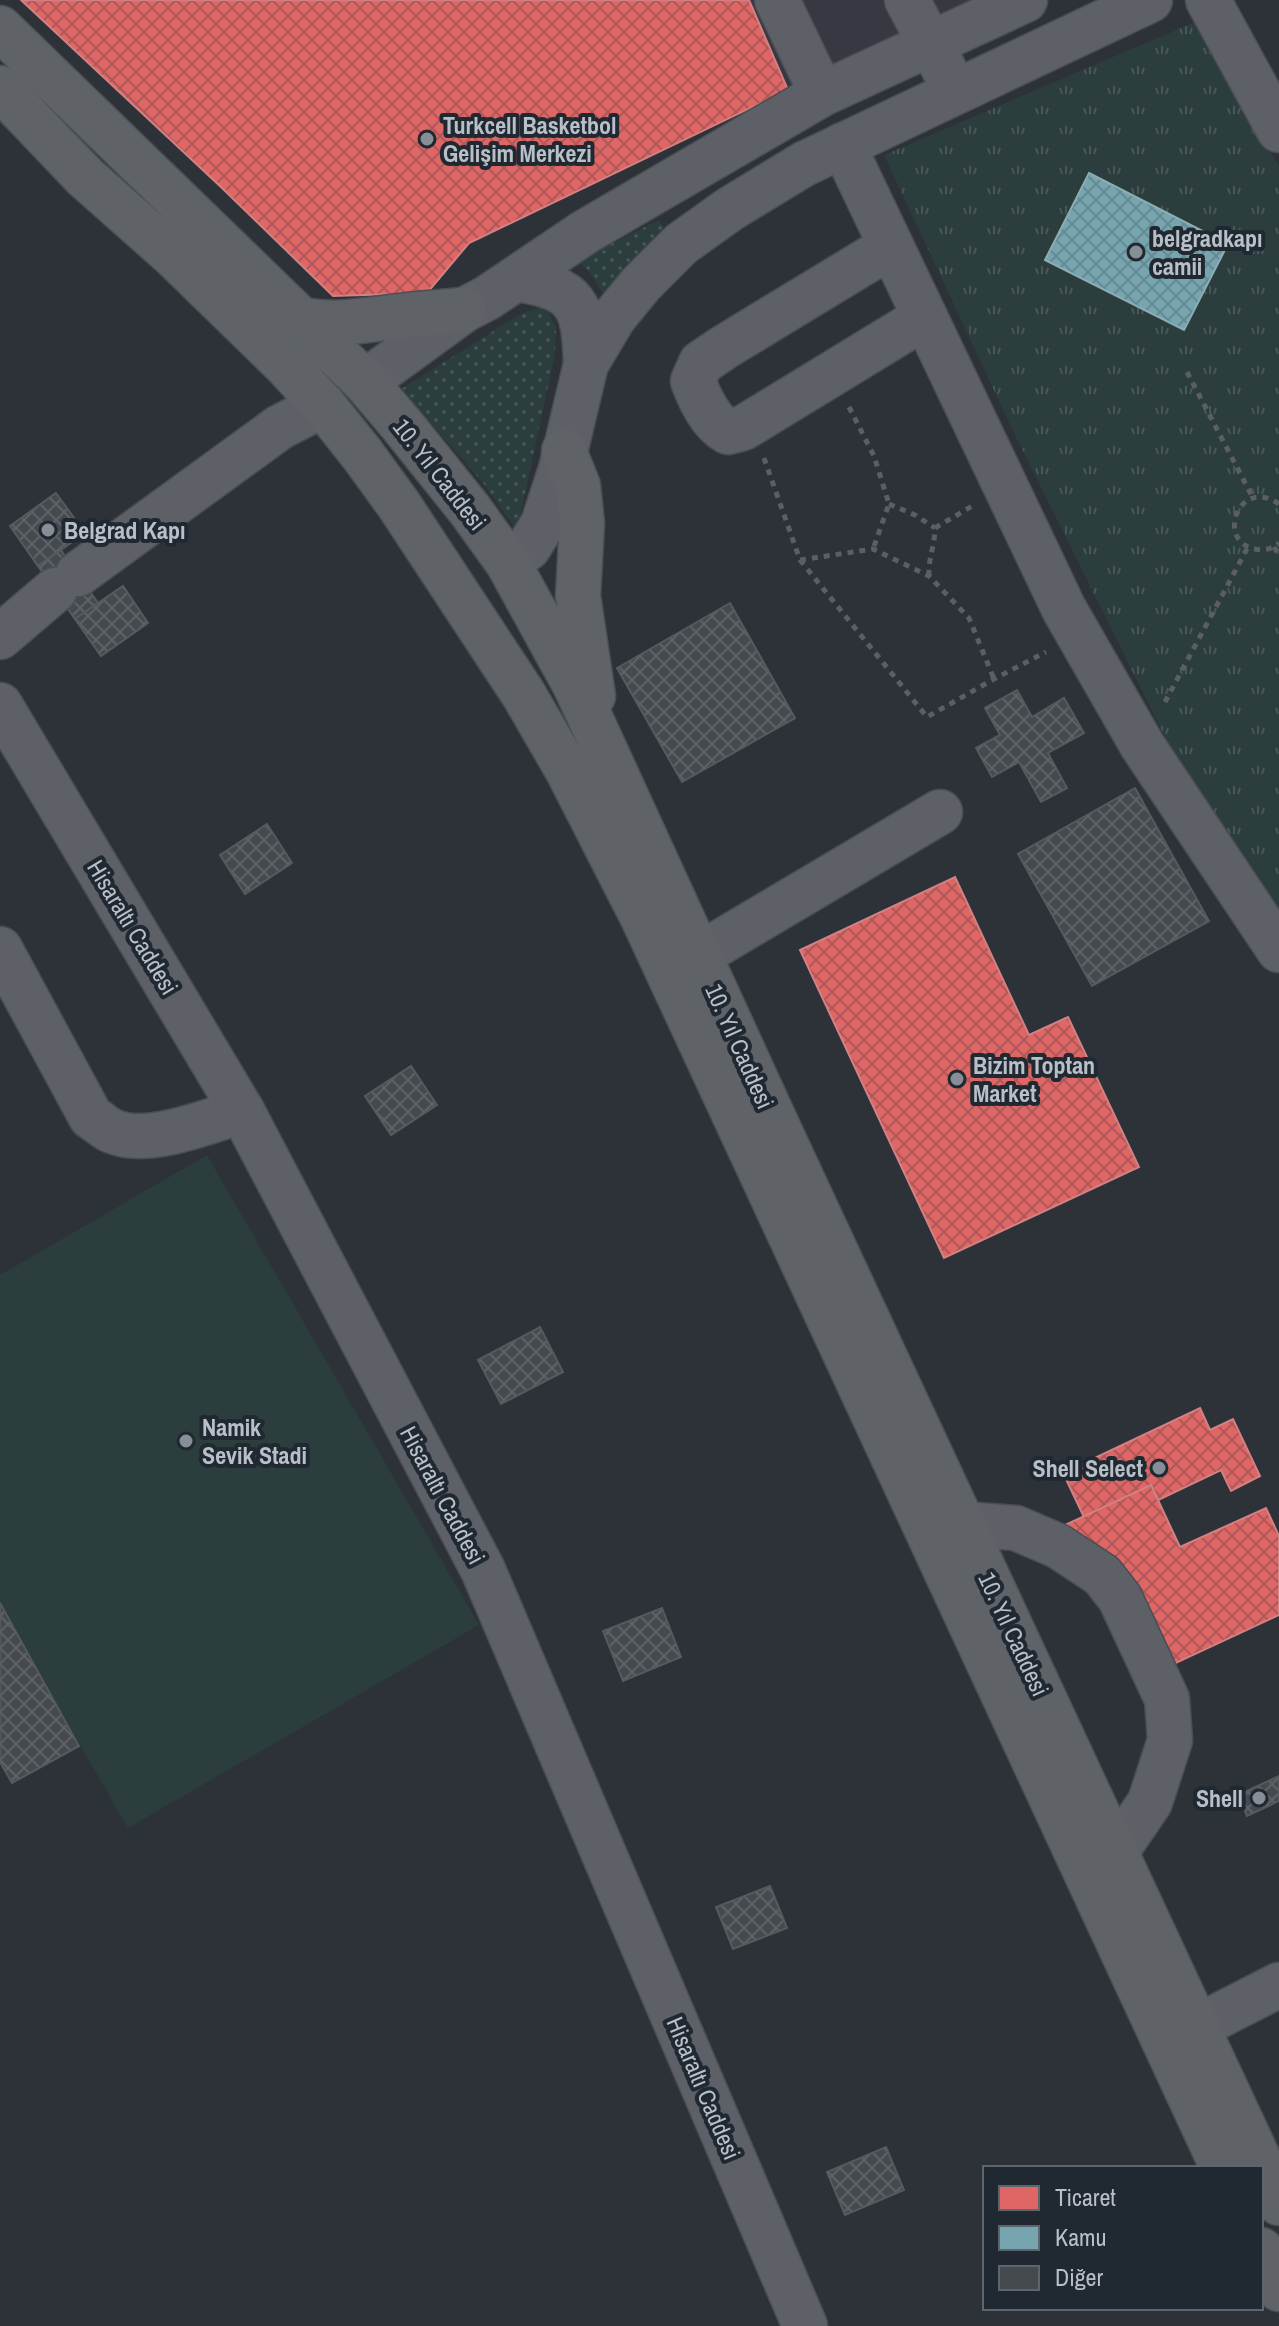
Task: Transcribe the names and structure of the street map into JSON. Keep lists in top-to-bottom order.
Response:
{
  "streets": {
    "main road": ["10. Yıl Caddesi"],
    "street": ["Hisaraltı Caddesi"]
  },
  "places": [
    "Turkcell Basketbol Gelişim Merkezi",
    "belgradkapı camii",
    "Belgrad Kapı",
    "Bizim Toptan Market",
    "Namik Sevik Stadi",
    "Shell Select",
    "Shell"
  ],
  "legend": ["Ticaret", "Kamu", "Diğer"]
}
